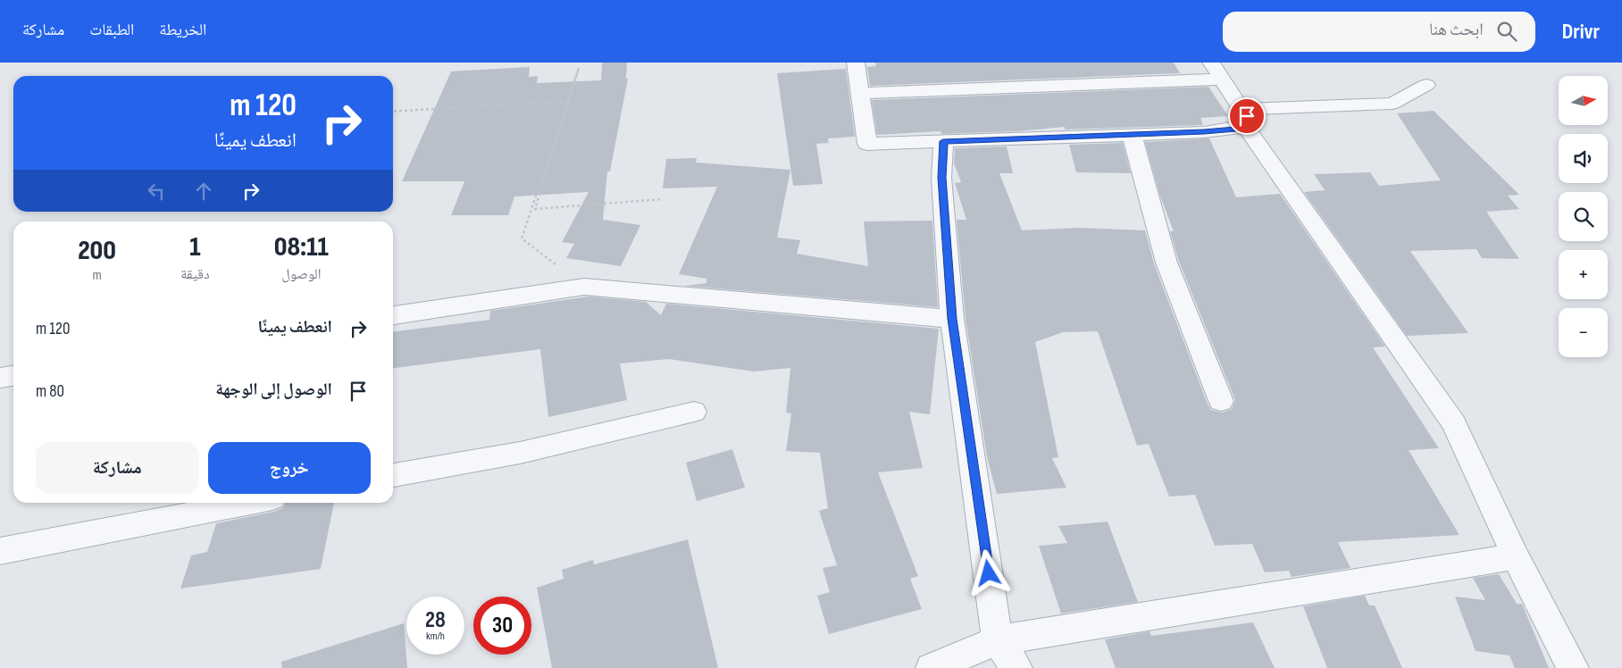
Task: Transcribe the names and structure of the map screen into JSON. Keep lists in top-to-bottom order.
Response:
{
  "north": "right",
  "page": {
    "header": "Drivr",
    "search": "ابحث هنا",
    "nav": ["الخريطة", "الطبقات", "مشاركة"],
    "map_buttons": ["+", "−"],
    "turn": ["120 m", "انعطف يمينًا"],
    "eta": [
      "08:11",
      "الوصول",
      "1",
      "دقيقة",
      "200",
      "m"
    ],
    "list": [
      {
        "name": "انعطف يمينًا",
        "value": "120 m"
      },
      {
        "name": "الوصول إلى الوجهة",
        "value": "80 m"
      }
    ],
    "buttons": ["خروج", "مشاركة"],
    "speed": "28 km/h",
    "limit": "30"
  }
}
